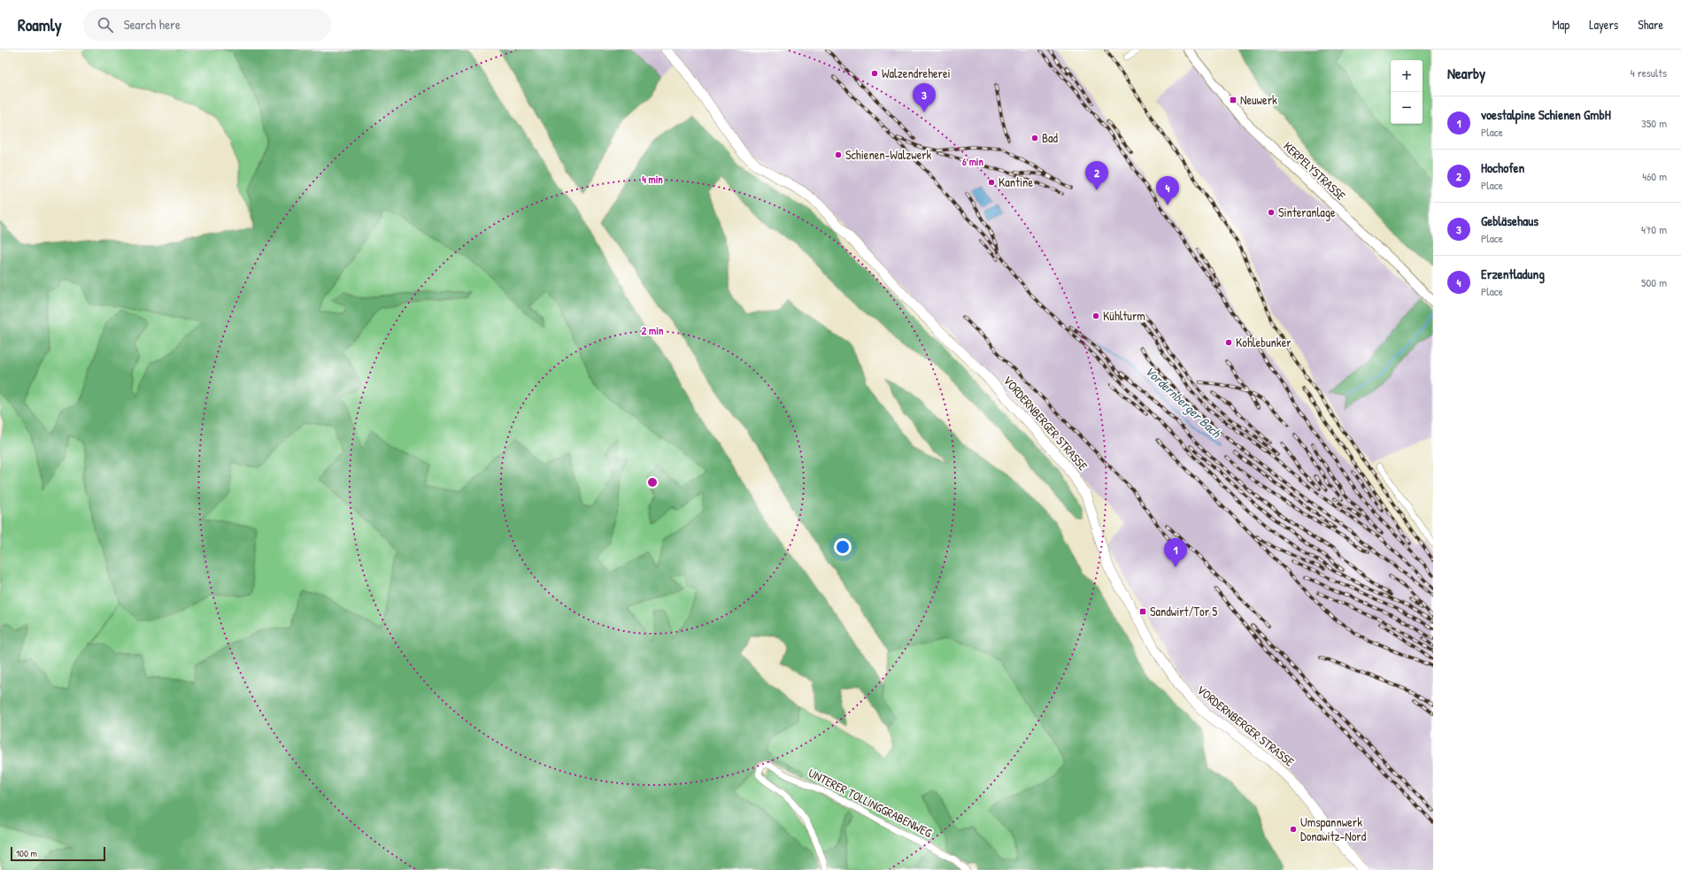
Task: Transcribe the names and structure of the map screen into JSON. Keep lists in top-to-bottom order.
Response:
{
  "streets": {
    "main road": ["KERPELYSTRASSE", "VORDERNBERGER STRASSE"],
    "street": ["UNTERER TOLLINGGRABENWEG"]
  },
  "water": ["Vordernberger Bach"],
  "places": {
    "other": [
      "Walzendreherei",
      "Bad",
      "Schienen-Walzwerk",
      "Kantine",
      "Sinteranlage",
      "Kühlturm",
      "Kohlebunker",
      "Umspannwerk Donawitz-Nord"
    ],
    "transit": ["Neuwerk", "Sandwirt/Tor 5"]
  },
  "scale_bar": "100 m",
  "page": {
    "header": "Roamly",
    "search": "Search here",
    "nav": ["Map", "Layers", "Share"],
    "heading": ["Nearby", "4 results"],
    "map_buttons": ["+", "−"],
    "pins": [
      "3",
      "2",
      "4",
      "1"
    ],
    "list": [
      {
        "mark": "1",
        "name": "voestalpine Schienen GmbH",
        "note": "Place",
        "value": "350 m"
      },
      {
        "mark": "2",
        "name": "Hochofen",
        "note": "Place",
        "value": "460 m"
      },
      {
        "mark": "3",
        "name": "Gebläsehaus",
        "note": "Place",
        "value": "470 m"
      },
      {
        "mark": "4",
        "name": "Erzentladung",
        "note": "Place",
        "value": "500 m"
      }
    ],
    "scale": "100 m"
  },
  "rings": ["6 min", "4 min", "2 min"]
}
